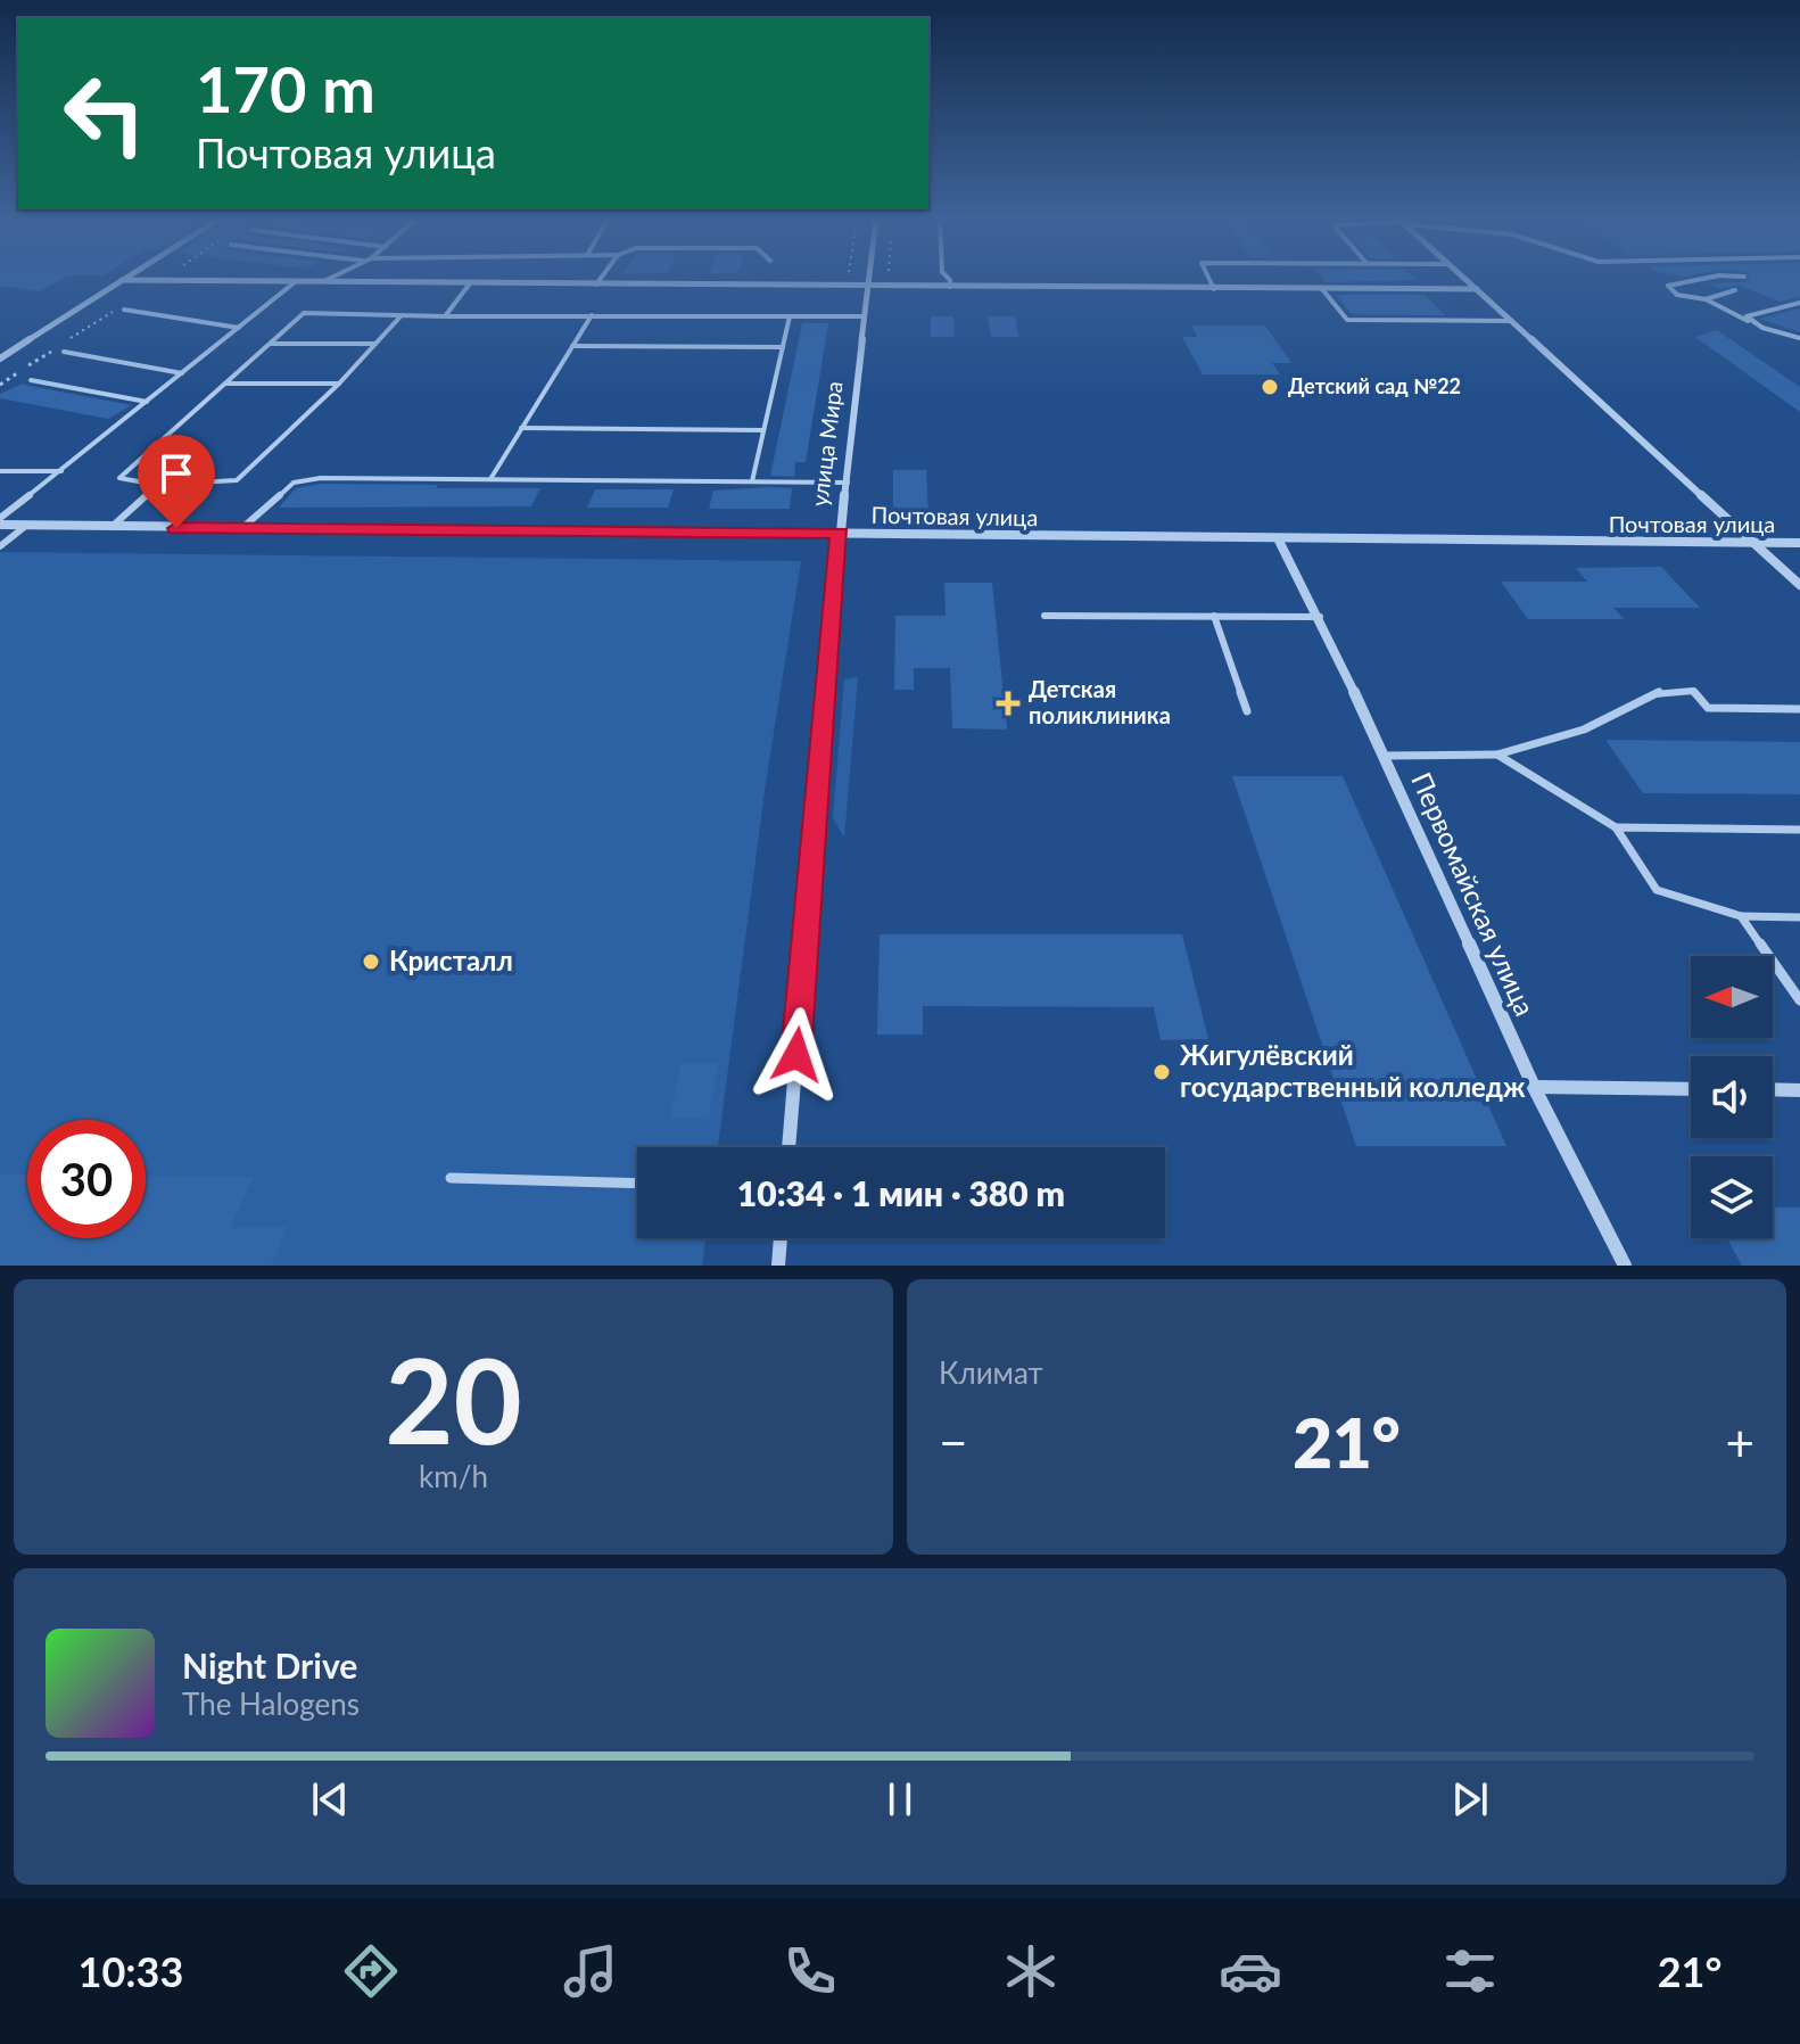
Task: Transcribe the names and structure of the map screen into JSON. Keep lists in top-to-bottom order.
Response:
{
  "streets": {
    "street": ["улица Мира", "Почтовая улица", "Первомайская улица"]
  },
  "crossings": [
    ["улица Мира", "Почтовая улица"],
    ["Почтовая улица", "Первомайская улица"]
  ],
  "places": {
    "other": ["Детский сад №22", "Кристалл", "Жигулёвский государственный колледж"],
    "health": ["Детская поликлиника"]
  },
  "north": "left",
  "page": {
    "turn": ["170 m", "Почтовая улица"],
    "limit": "30",
    "trip": "10:34 · 1 мин · 380 m",
    "tile": [
      ["20", "km/h"],
      "Климат"
    ],
    "heat": ["−", "21°", "+"],
    "song": ["Night Drive", "The Halogens"],
    "tabs": ["10:33", "21°"]
  }
}
